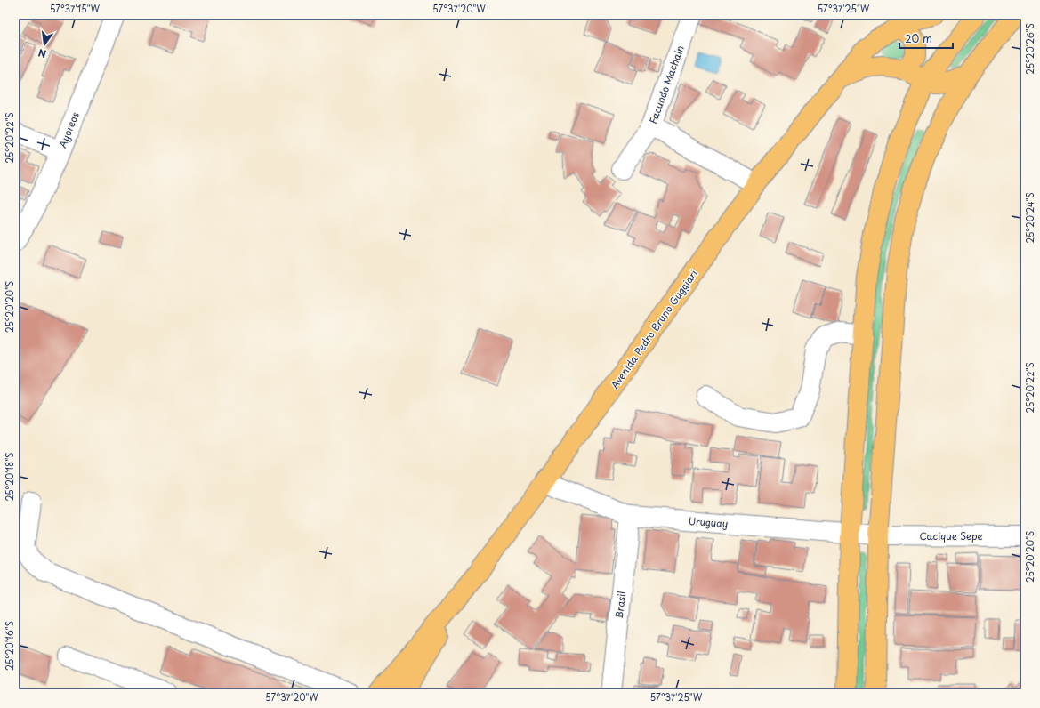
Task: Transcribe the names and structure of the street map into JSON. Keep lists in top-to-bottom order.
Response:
{
  "streets": {
    "main road": ["Avenida Pedro Bruno Guggiari"],
    "street": [
      "Facundo Machain",
      "Ayoreos",
      "Uruguay",
      "Cacique Sepe",
      "Brasil"
    ]
  },
  "crossings": [
    ["Avenida Pedro Bruno Guggiari", "Uruguay"],
    ["Uruguay", "Cacique Sepe"],
    ["Uruguay", "Brasil"]
  ],
  "scale_bar": "20 m",
  "north": "bottom",
  "coordinates": [
    "57°37'15\"W",
    "57°37'20\"W",
    "57°37'25\"W",
    "25°20'26\"S",
    "25°20'22\"S",
    "25°20'24\"S",
    "25°20'20\"S",
    "25°20'18\"S",
    "25°20'16\"S"
  ]
}
